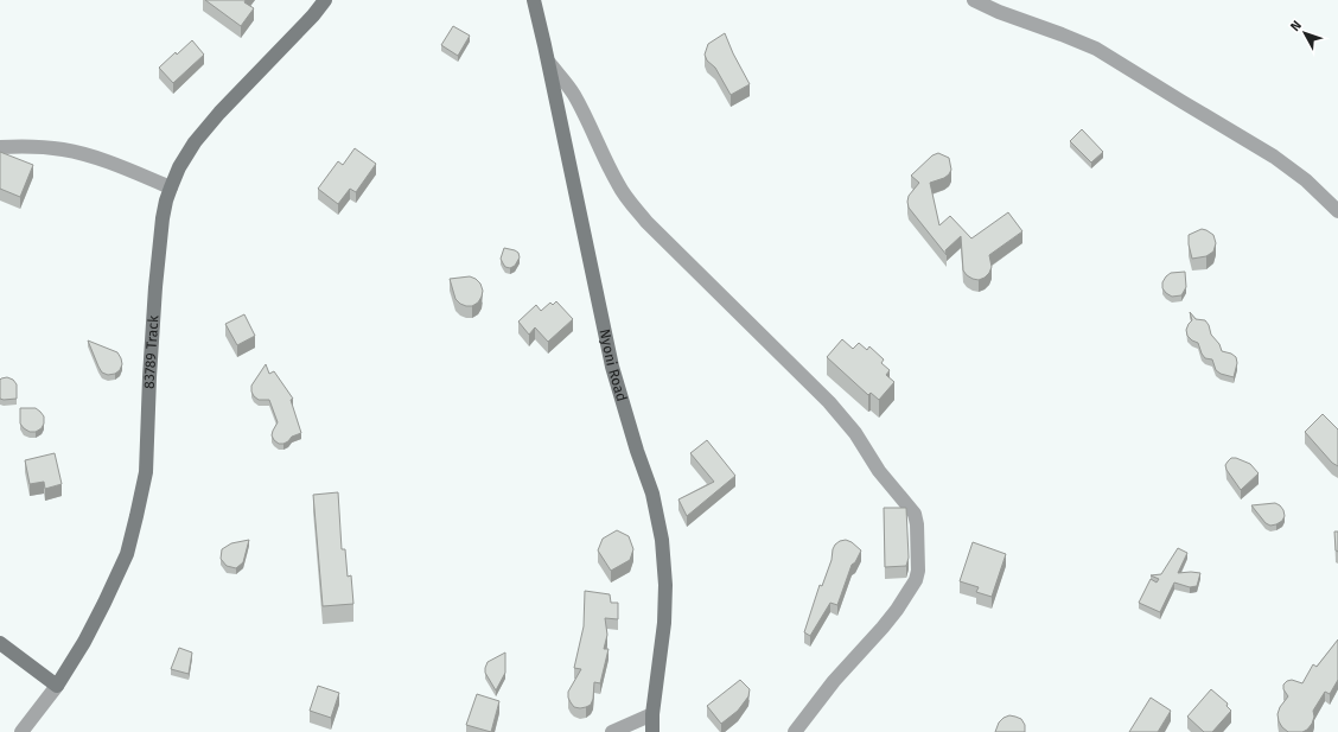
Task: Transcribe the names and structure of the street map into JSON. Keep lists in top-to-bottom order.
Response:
{
  "streets": {
    "street": ["83789 Track", "Nyoni Road"]
  },
  "north": "top left"
}
